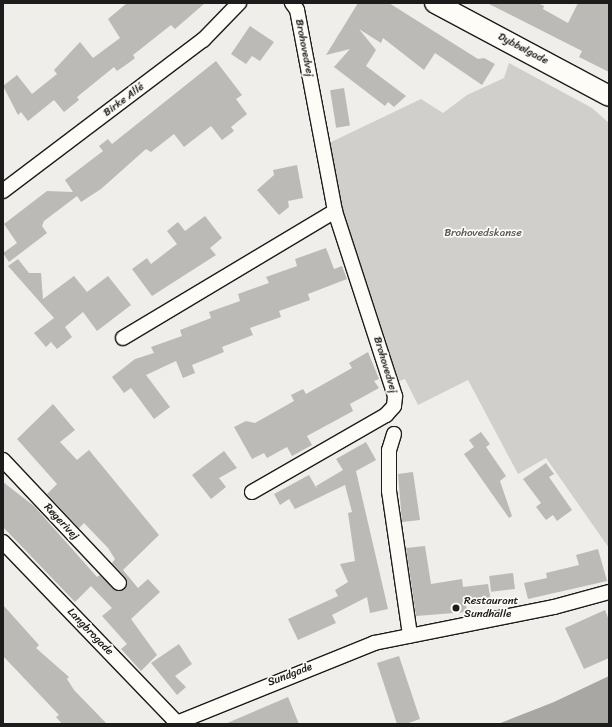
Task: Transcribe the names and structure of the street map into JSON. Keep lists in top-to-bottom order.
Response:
{
  "streets": {
    "street": [
      "Brohovedvej",
      "Dybbølgade",
      "Birke Allé",
      "Røgerivej",
      "Langbrogade",
      "Sundgade"
    ]
  },
  "crossings": [
    ["Langbrogade", "Sundgade"]
  ],
  "parks": ["Brohovedskanse"],
  "places": ["Restaurant Sundhalle"]
}
